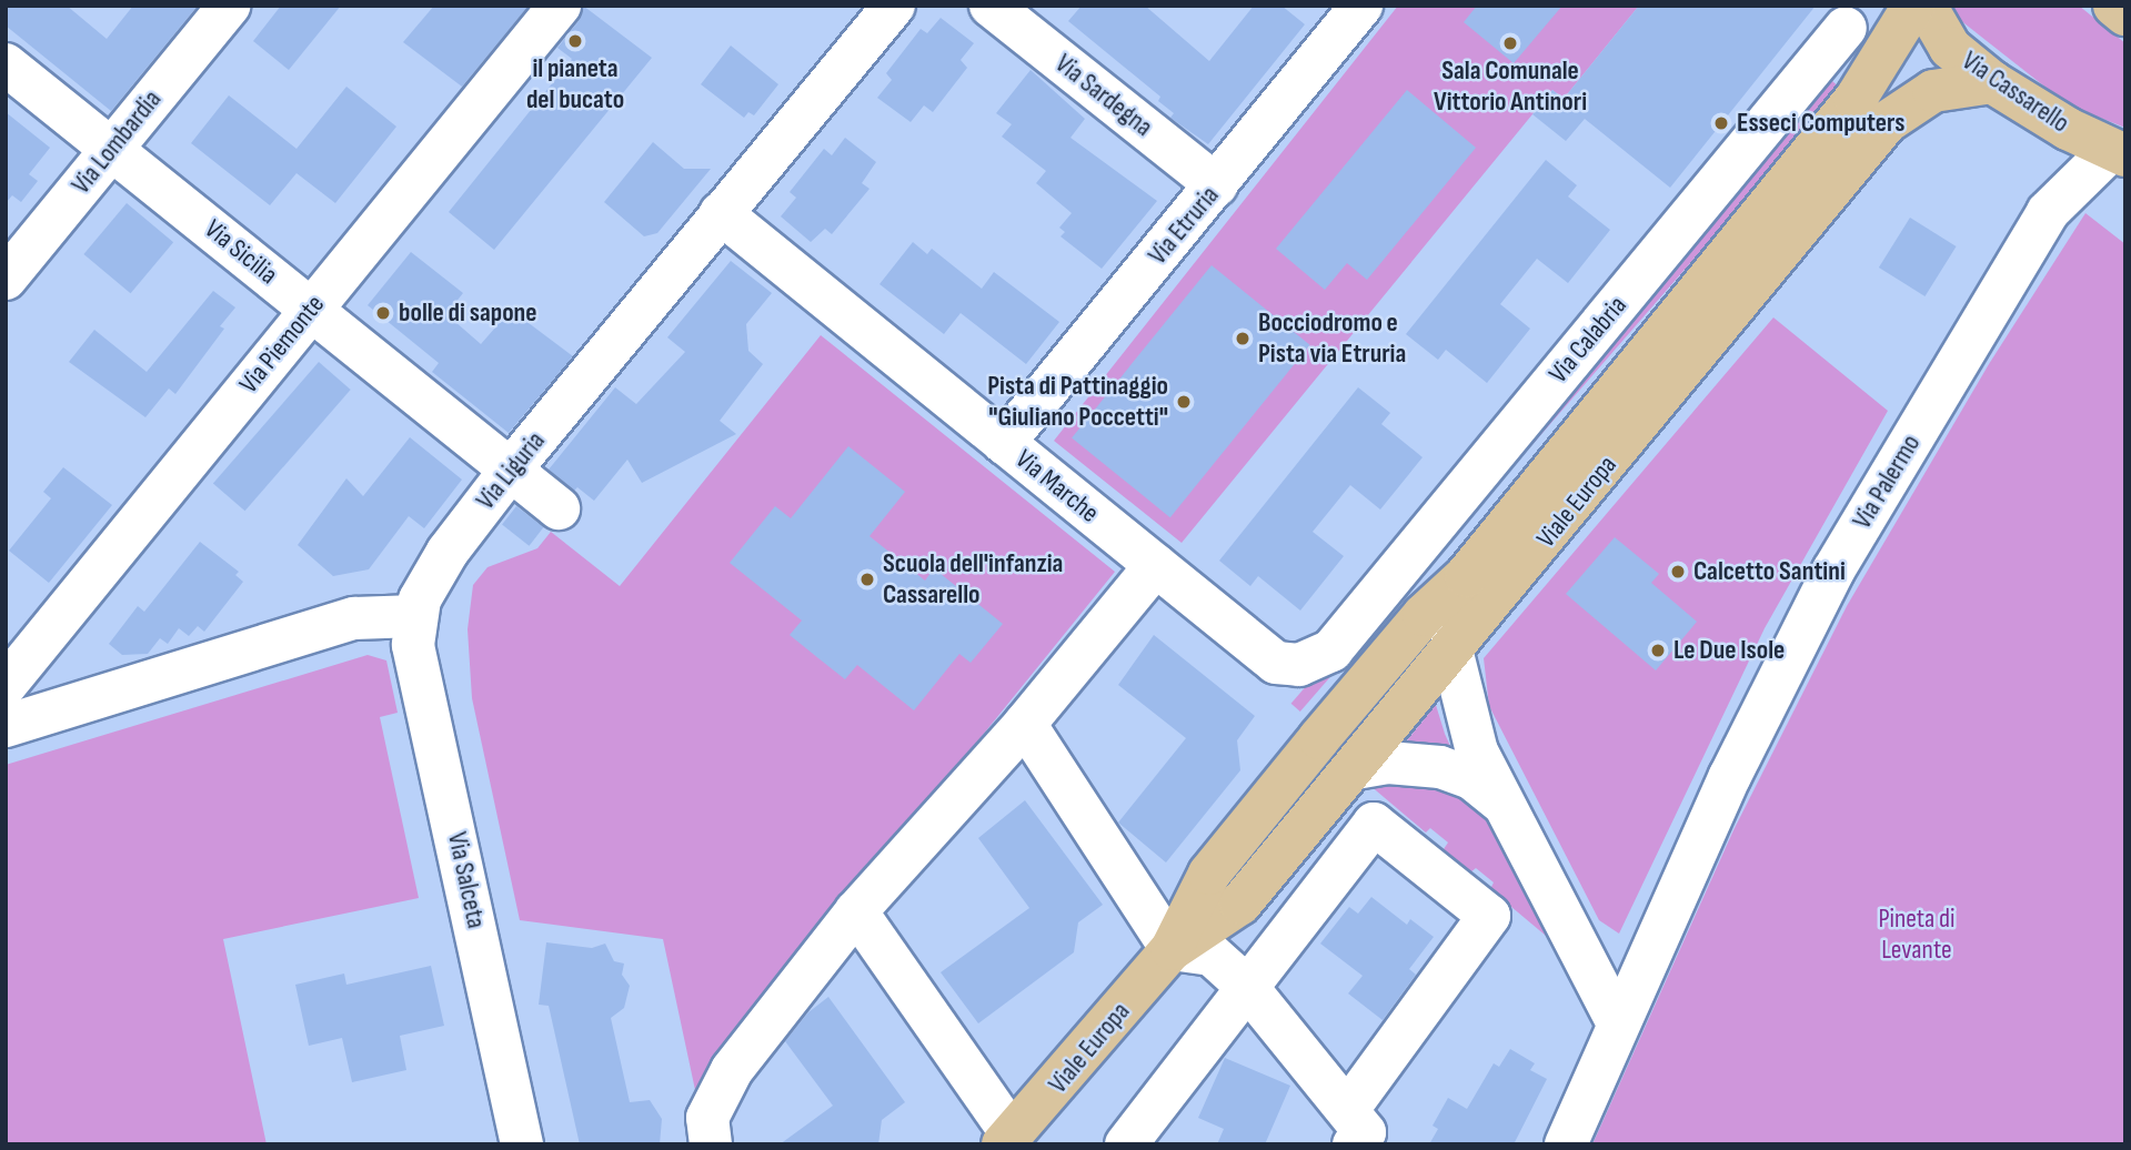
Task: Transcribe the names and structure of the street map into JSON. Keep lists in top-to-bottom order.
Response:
{
  "streets": {
    "main road": ["Via Cassarello", "Viale Europa"],
    "street": [
      "Via Sardegna",
      "Via Lombardia",
      "Via Etruria",
      "Via Sicilia",
      "Via Calabria",
      "Via Piemonte",
      "Via Liguria",
      "Via Palermo",
      "Via Marche",
      "Via Salceta"
    ]
  },
  "crossings": [
    ["Via Cassarello", "Via Palermo"],
    ["Via Cassarello", "Viale Europa"],
    ["Via Sardegna", "Via Etruria"],
    ["Via Lombardia", "Via Sicilia"],
    ["Via Etruria", "Via Marche"],
    ["Via Sicilia", "Via Piemonte"],
    ["Via Sicilia", "Via Liguria"],
    ["Via Calabria", "Via Marche"],
    ["Via Liguria", "Via Marche"],
    ["Via Liguria", "Via Salceta"]
  ],
  "parks": ["Pineta di Levante"],
  "places": [
    "il pianeta del bucato",
    "Sala Comunale Vittorio Antinori",
    "Esseci Computers",
    "bolle di sapone",
    "Bocciodromo e Pista via Etruria",
    "Pista di Pattinaggio \"Giuliano Poccetti\"",
    "Calcetto Santini",
    "Scuola dell'infanzia Cassarello",
    "Le Due Isole"
  ]
}
